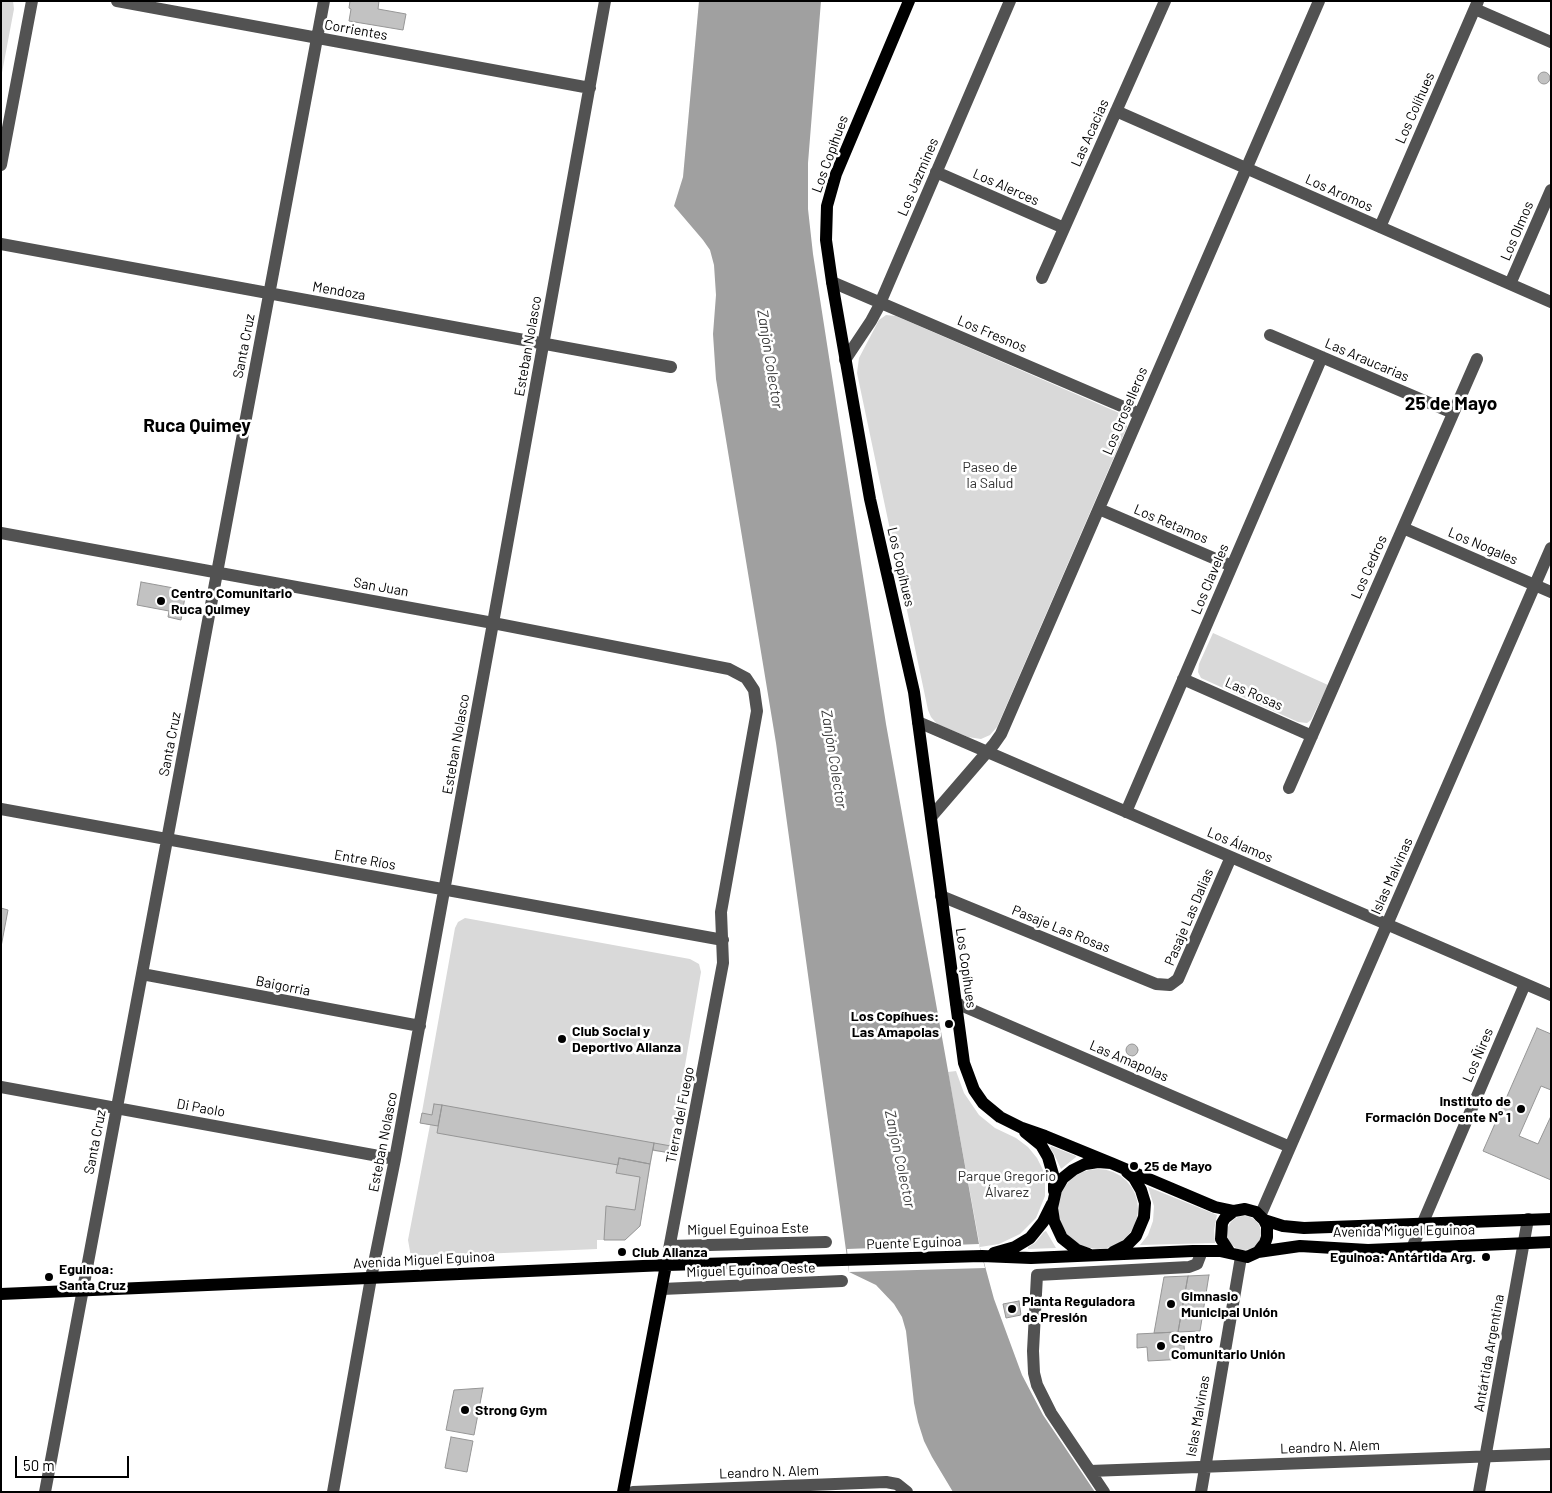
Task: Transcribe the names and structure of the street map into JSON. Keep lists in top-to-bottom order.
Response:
{
  "streets": {
    "main road": [
      "Los Copíhues",
      "Tierra del Fuego",
      "Avenida Miguel Eguinoa",
      "Puente Eguinoa"
    ],
    "street": [
      "Corrientes",
      "Los Colíhues",
      "Las Acacias",
      "Los Jazmines",
      "Los Alerces",
      "Los Aromos",
      "Los Olmos",
      "Mendoza",
      "Los Fresnos",
      "Santa Cruz",
      "Esteban Nolasco",
      "Las Araucarias",
      "Los Groselleros",
      "Los Retamos",
      "Los Nogales",
      "Los Cedros",
      "Los Claveles",
      "San Juan",
      "Las Rosas",
      "Los Álamos",
      "Entre Ríos",
      "Islas Malvinas",
      "Pasaje Las Dalias",
      "Pasaje Las Rosas",
      "Baigorria",
      "Los Ñires",
      "Las Amapolas",
      "Di Paolo",
      "Miguel Eguinoa Este",
      "Miguel Eguinoa Oeste",
      "Antártida Argentina",
      "Leandro N. Alem"
    ]
  },
  "crossings": [
    ["Corrientes", "Santa Cruz"],
    ["Corrientes", "Esteban Nolasco"],
    ["Los Colíhues", "Los Aromos"],
    ["Las Acacias", "Los Alerces"],
    ["Las Acacias", "Los Aromos"],
    ["Los Copíhues", "Los Jazmines"],
    ["Los Copíhues", "Los Fresnos"],
    ["Los Copíhues", "Los Groselleros"],
    ["Los Copíhues", "Los Álamos"],
    ["Los Copíhues", "Pasaje Las Rosas"],
    ["Los Copíhues", "Las Amapolas"],
    ["Los Copíhues", "Avenida Miguel Eguinoa"],
    ["Los Jazmines", "Los Alerces"],
    ["Los Jazmines", "Los Fresnos"],
    ["Los Aromos", "Los Olmos"],
    ["Los Aromos", "Los Groselleros"],
    ["Mendoza", "Santa Cruz"],
    ["Mendoza", "Esteban Nolasco"],
    ["Los Fresnos", "Los Groselleros"],
    ["Santa Cruz", "San Juan"],
    ["Santa Cruz", "Entre Ríos"],
    ["Santa Cruz", "Baigorria"],
    ["Santa Cruz", "Di Paolo"],
    ["Santa Cruz", "Avenida Miguel Eguinoa"],
    ["Esteban Nolasco", "San Juan"],
    ["Esteban Nolasco", "Entre Ríos"],
    ["Esteban Nolasco", "Baigorria"],
    ["Esteban Nolasco", "Di Paolo"],
    ["Esteban Nolasco", "Avenida Miguel Eguinoa"],
    ["Las Araucarias", "Los Cedros"],
    ["Las Araucarias", "Los Claveles"],
    ["Los Groselleros", "Los Retamos"],
    ["Los Groselleros", "Los Álamos"],
    ["Los Retamos", "Los Claveles"],
    ["Los Nogales", "Los Cedros"],
    ["Los Nogales", "Islas Malvinas"],
    ["Los Cedros", "Las Rosas"],
    ["Los Claveles", "Las Rosas"],
    ["Los Claveles", "Los Álamos"],
    ["San Juan", "Tierra del Fuego"],
    ["Los Álamos", "Islas Malvinas"],
    ["Los Álamos", "Pasaje Las Dalias"],
    ["Los Álamos", "Los Ñires"],
    ["Entre Ríos", "Tierra del Fuego"],
    ["Islas Malvinas", "Las Amapolas"],
    ["Islas Malvinas", "Avenida Miguel Eguinoa"],
    ["Islas Malvinas", "Leandro N. Alem"],
    ["Pasaje Las Dalias", "Pasaje Las Rosas"],
    ["Los Ñires", "Avenida Miguel Eguinoa"],
    ["Tierra del Fuego", "Miguel Eguinoa Este"],
    ["Tierra del Fuego", "Avenida Miguel Eguinoa"],
    ["Tierra del Fuego", "Miguel Eguinoa Oeste"],
    ["Avenida Miguel Eguinoa", "Puente Eguinoa"],
    ["Avenida Miguel Eguinoa", "Antártida Argentina"],
    ["Antártida Argentina", "Leandro N. Alem"]
  ],
  "districts": ["25 de Mayo", "Ruca Quimey"],
  "water": ["Zanjón Colector"],
  "parks": ["Paseo de la Salud", "Parque Gregorio Álvarez"],
  "places": [
    "Centro Comunitario Ruca Quimey",
    "Los Copíhues: Las Amapolas",
    "Club Social y Deportivo Alianza",
    "Instituto de Formación Docente N° 1",
    "25 de Mayo",
    "Club Alianza",
    "Eguinoa: Antártida Arg.",
    "Eguinoa: Santa Cruz",
    "Gimnasio Municipal Unión",
    "Planta Reguladora de Presión",
    "Centro Comunitario Unión",
    "Strong Gym"
  ],
  "scale_bar": "50 m"
}
